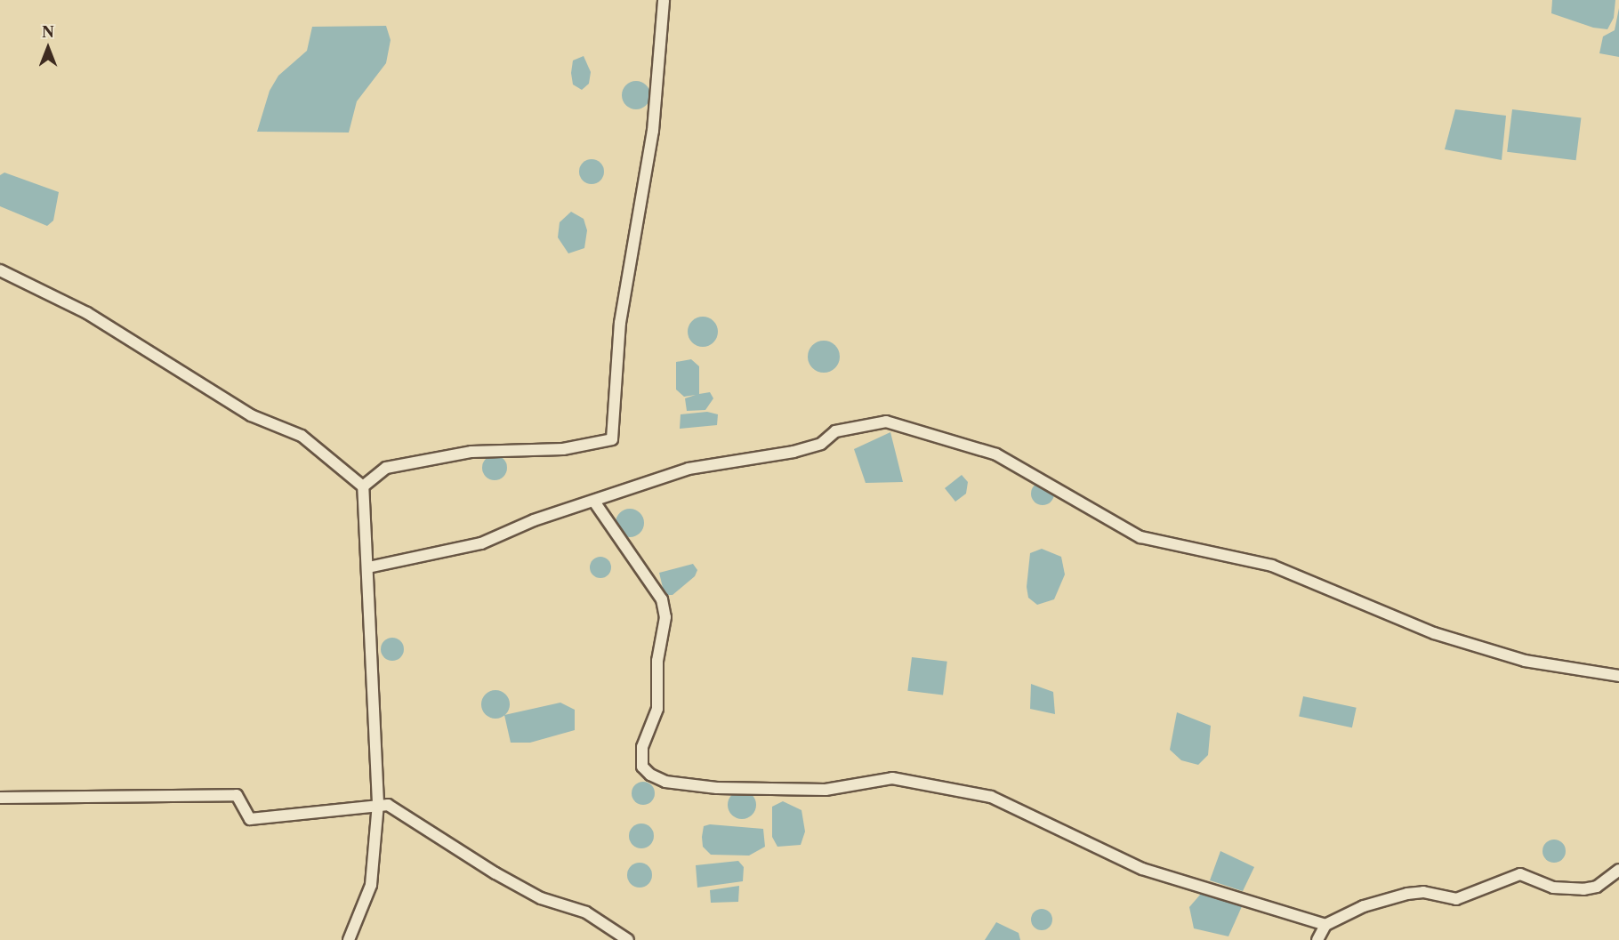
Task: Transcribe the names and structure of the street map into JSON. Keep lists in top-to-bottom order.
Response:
{
  "north": "top"
}
